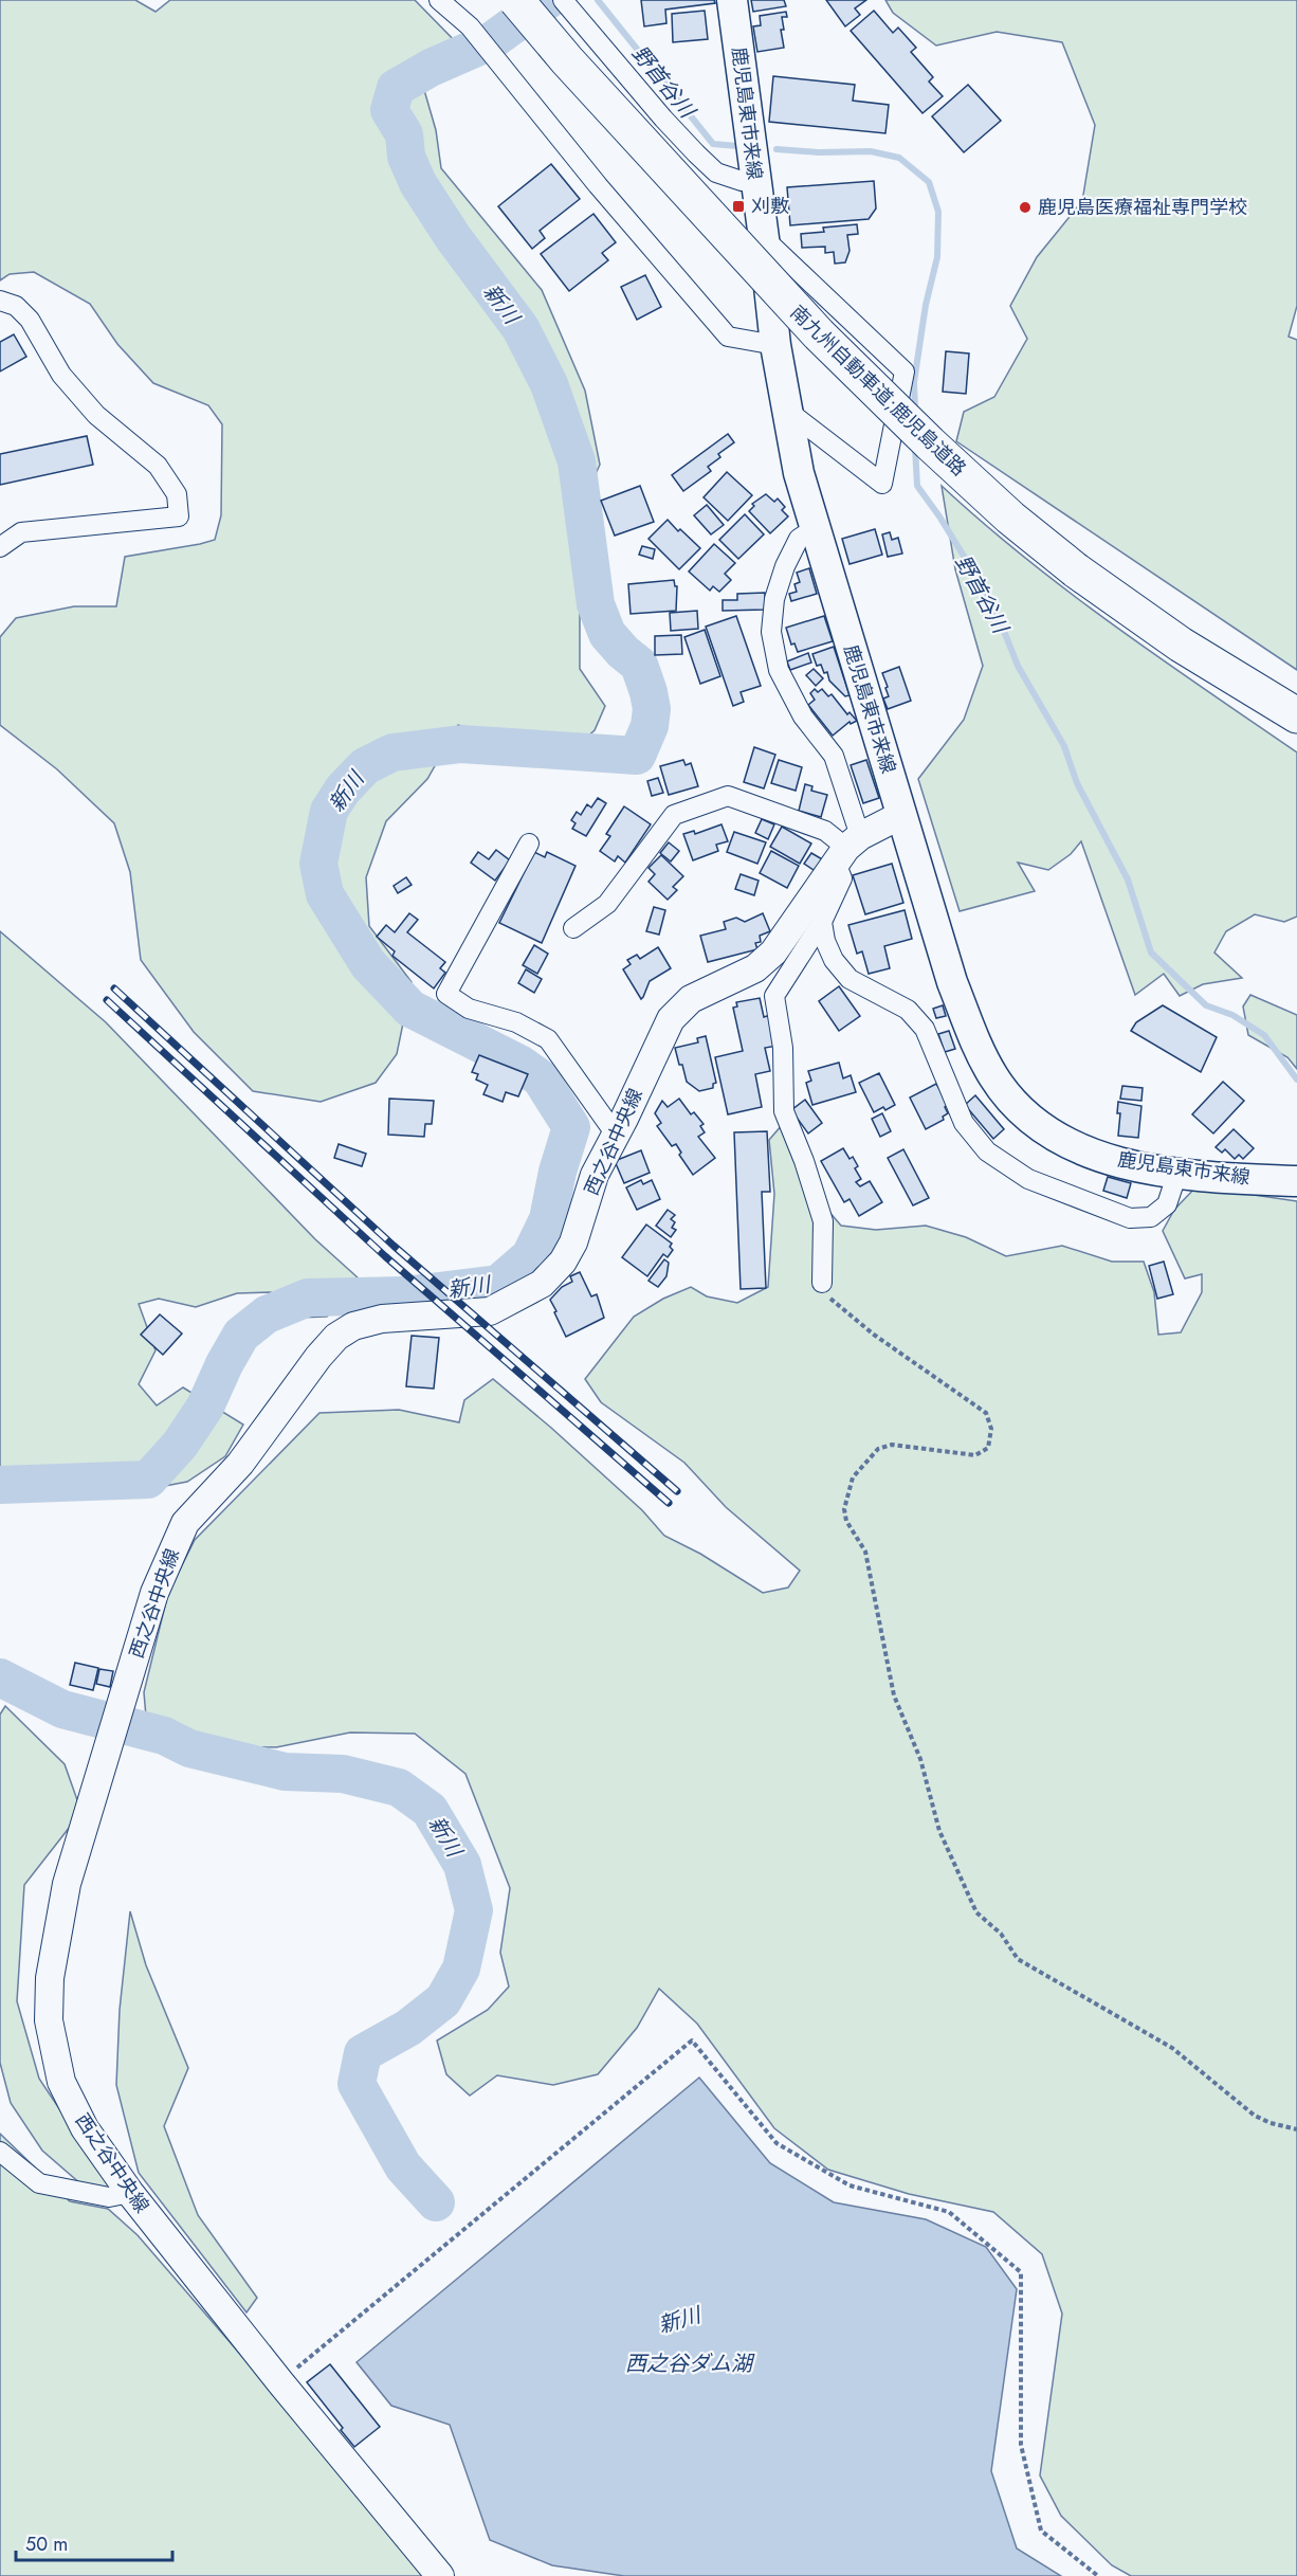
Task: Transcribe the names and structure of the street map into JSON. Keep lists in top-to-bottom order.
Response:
{
  "streets": {
    "highway": ["南九州自動車道;鹿児島道路"],
    "main road": ["鹿児島東市来線"],
    "street": ["西之谷中央線"]
  },
  "crossings": [
    ["鹿児島東市来線", "西之谷中央線"]
  ],
  "water": ["野首谷川", "新川", "西之谷ダム湖"],
  "places": {
    "transit": ["刈敷"],
    "other": ["鹿児島医療福祉専門学校"]
  },
  "scale_bar": "50 m"
}
